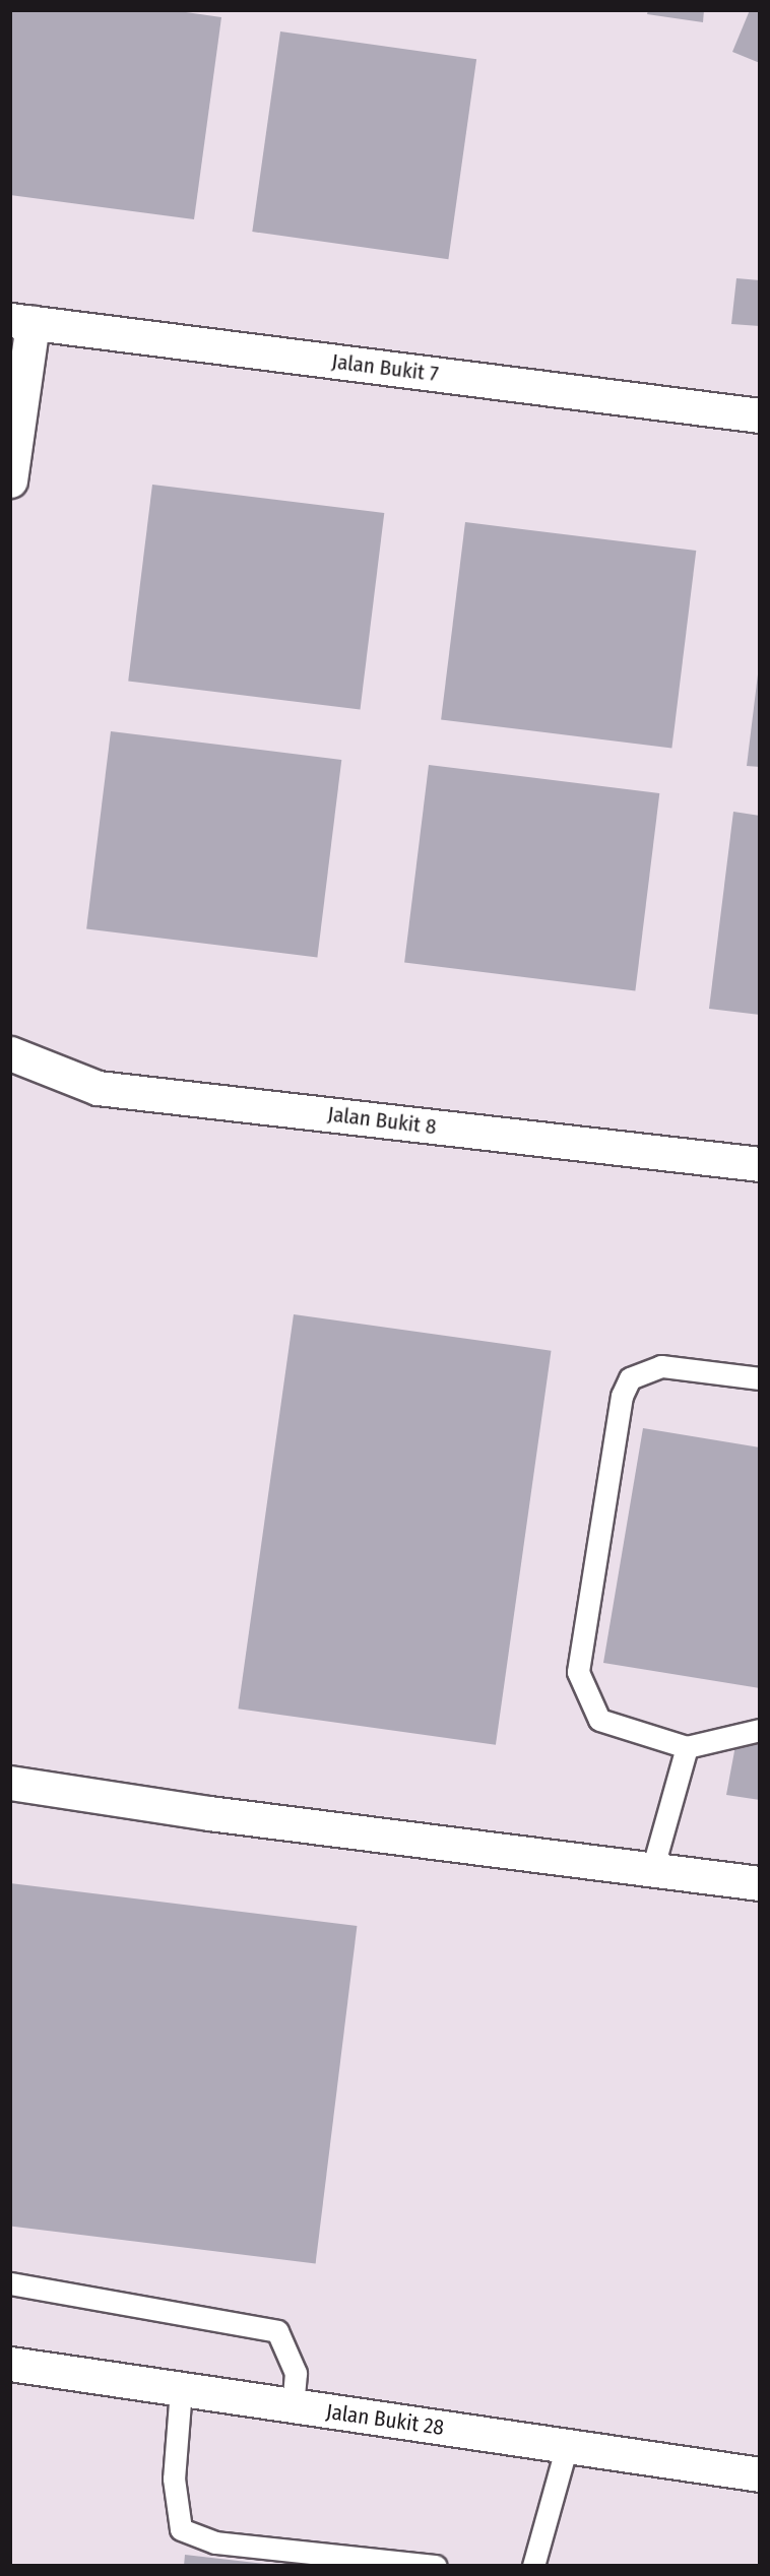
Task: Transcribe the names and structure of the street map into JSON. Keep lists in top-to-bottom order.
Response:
{
  "streets": {
    "street": ["Jalan Bukit 7", "Jalan Bukit 8", "Jalan Bukit 28"]
  }
}
